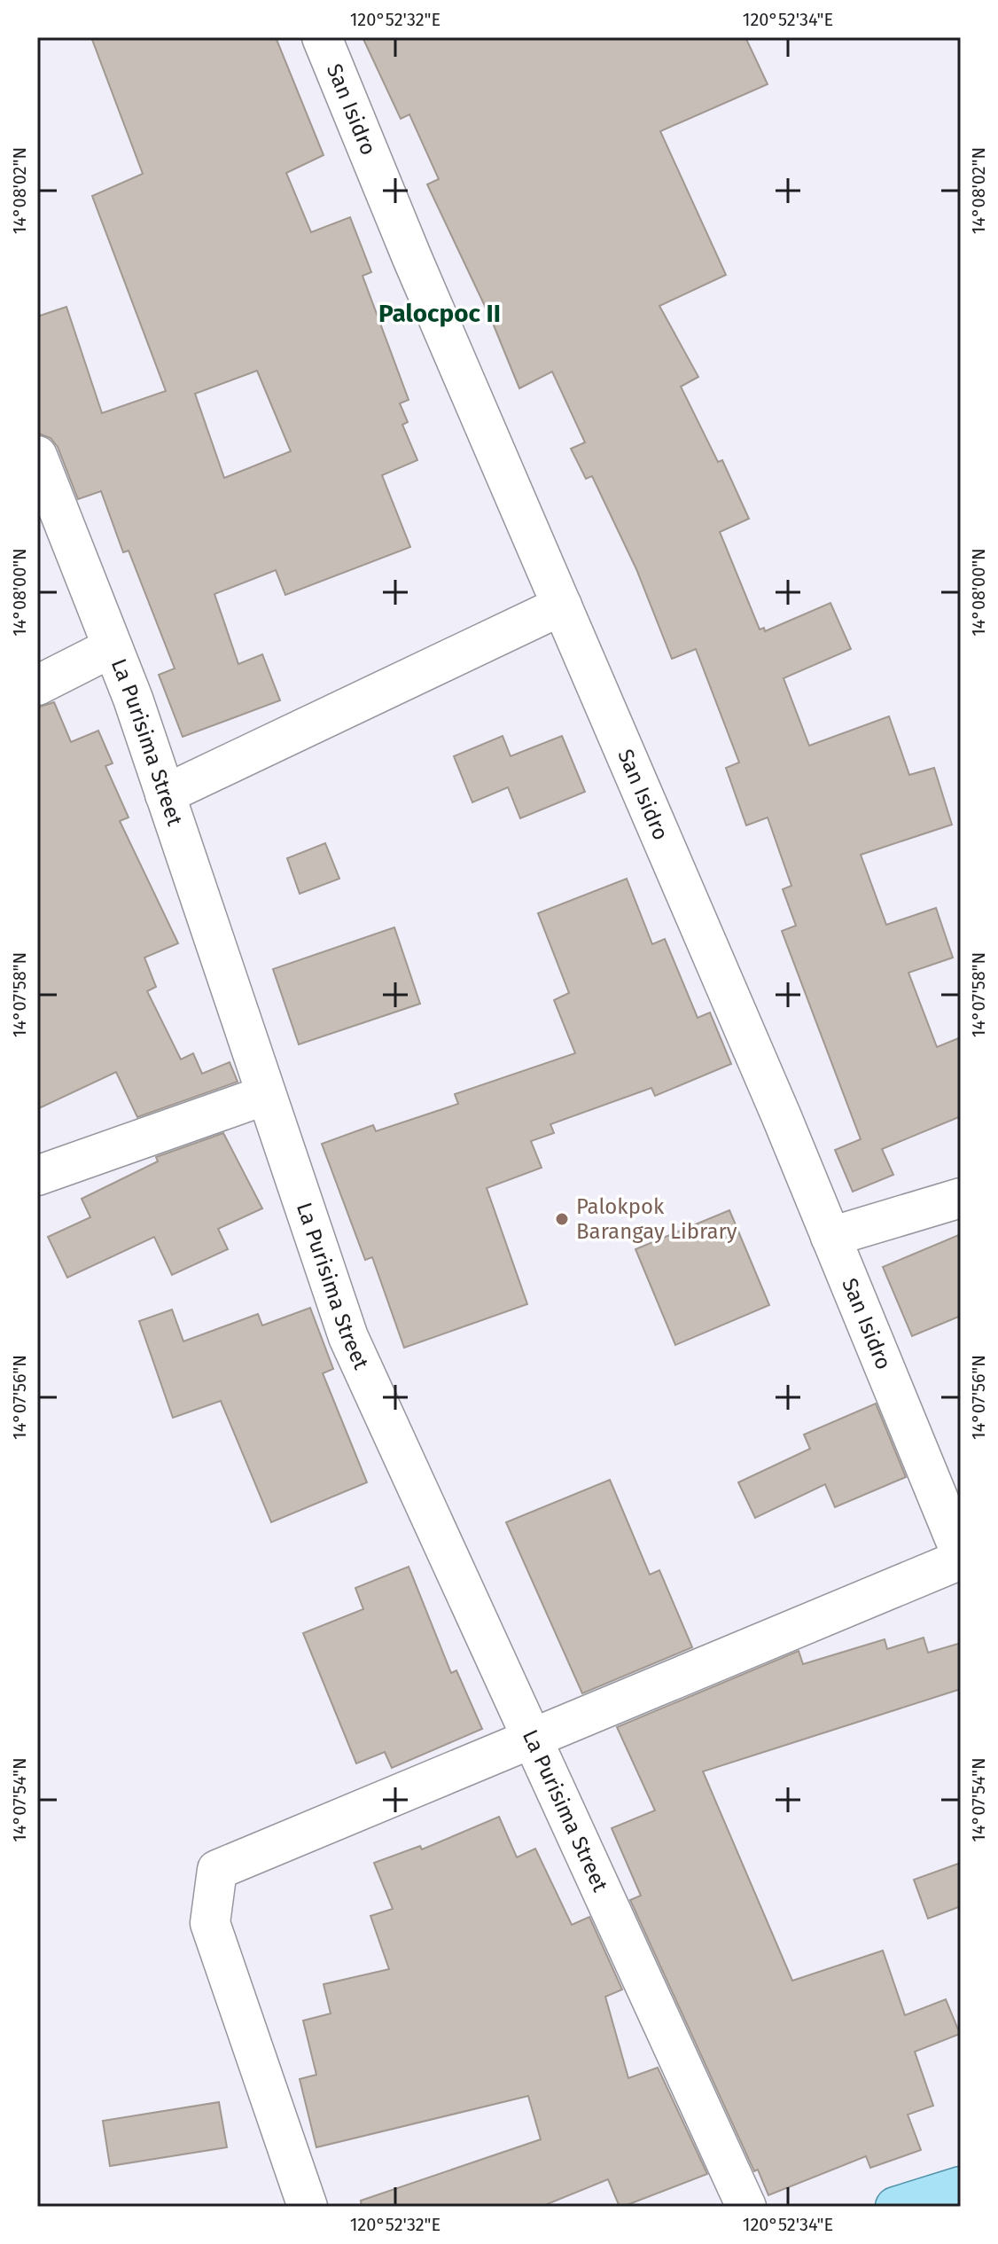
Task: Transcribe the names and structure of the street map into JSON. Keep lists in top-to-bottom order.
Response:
{
  "streets": {
    "street": ["San Isidro", "La Purisima Street"]
  },
  "districts": ["Palocpoc II"],
  "places": ["Palokpok Barangay Library"],
  "coordinates": [
    "120°52'32\"E",
    "120°52'34\"E",
    "14°08'02\"N",
    "14°08'00\"N",
    "14°07'58\"N",
    "14°07'56\"N",
    "14°07'54\"N"
  ]
}
